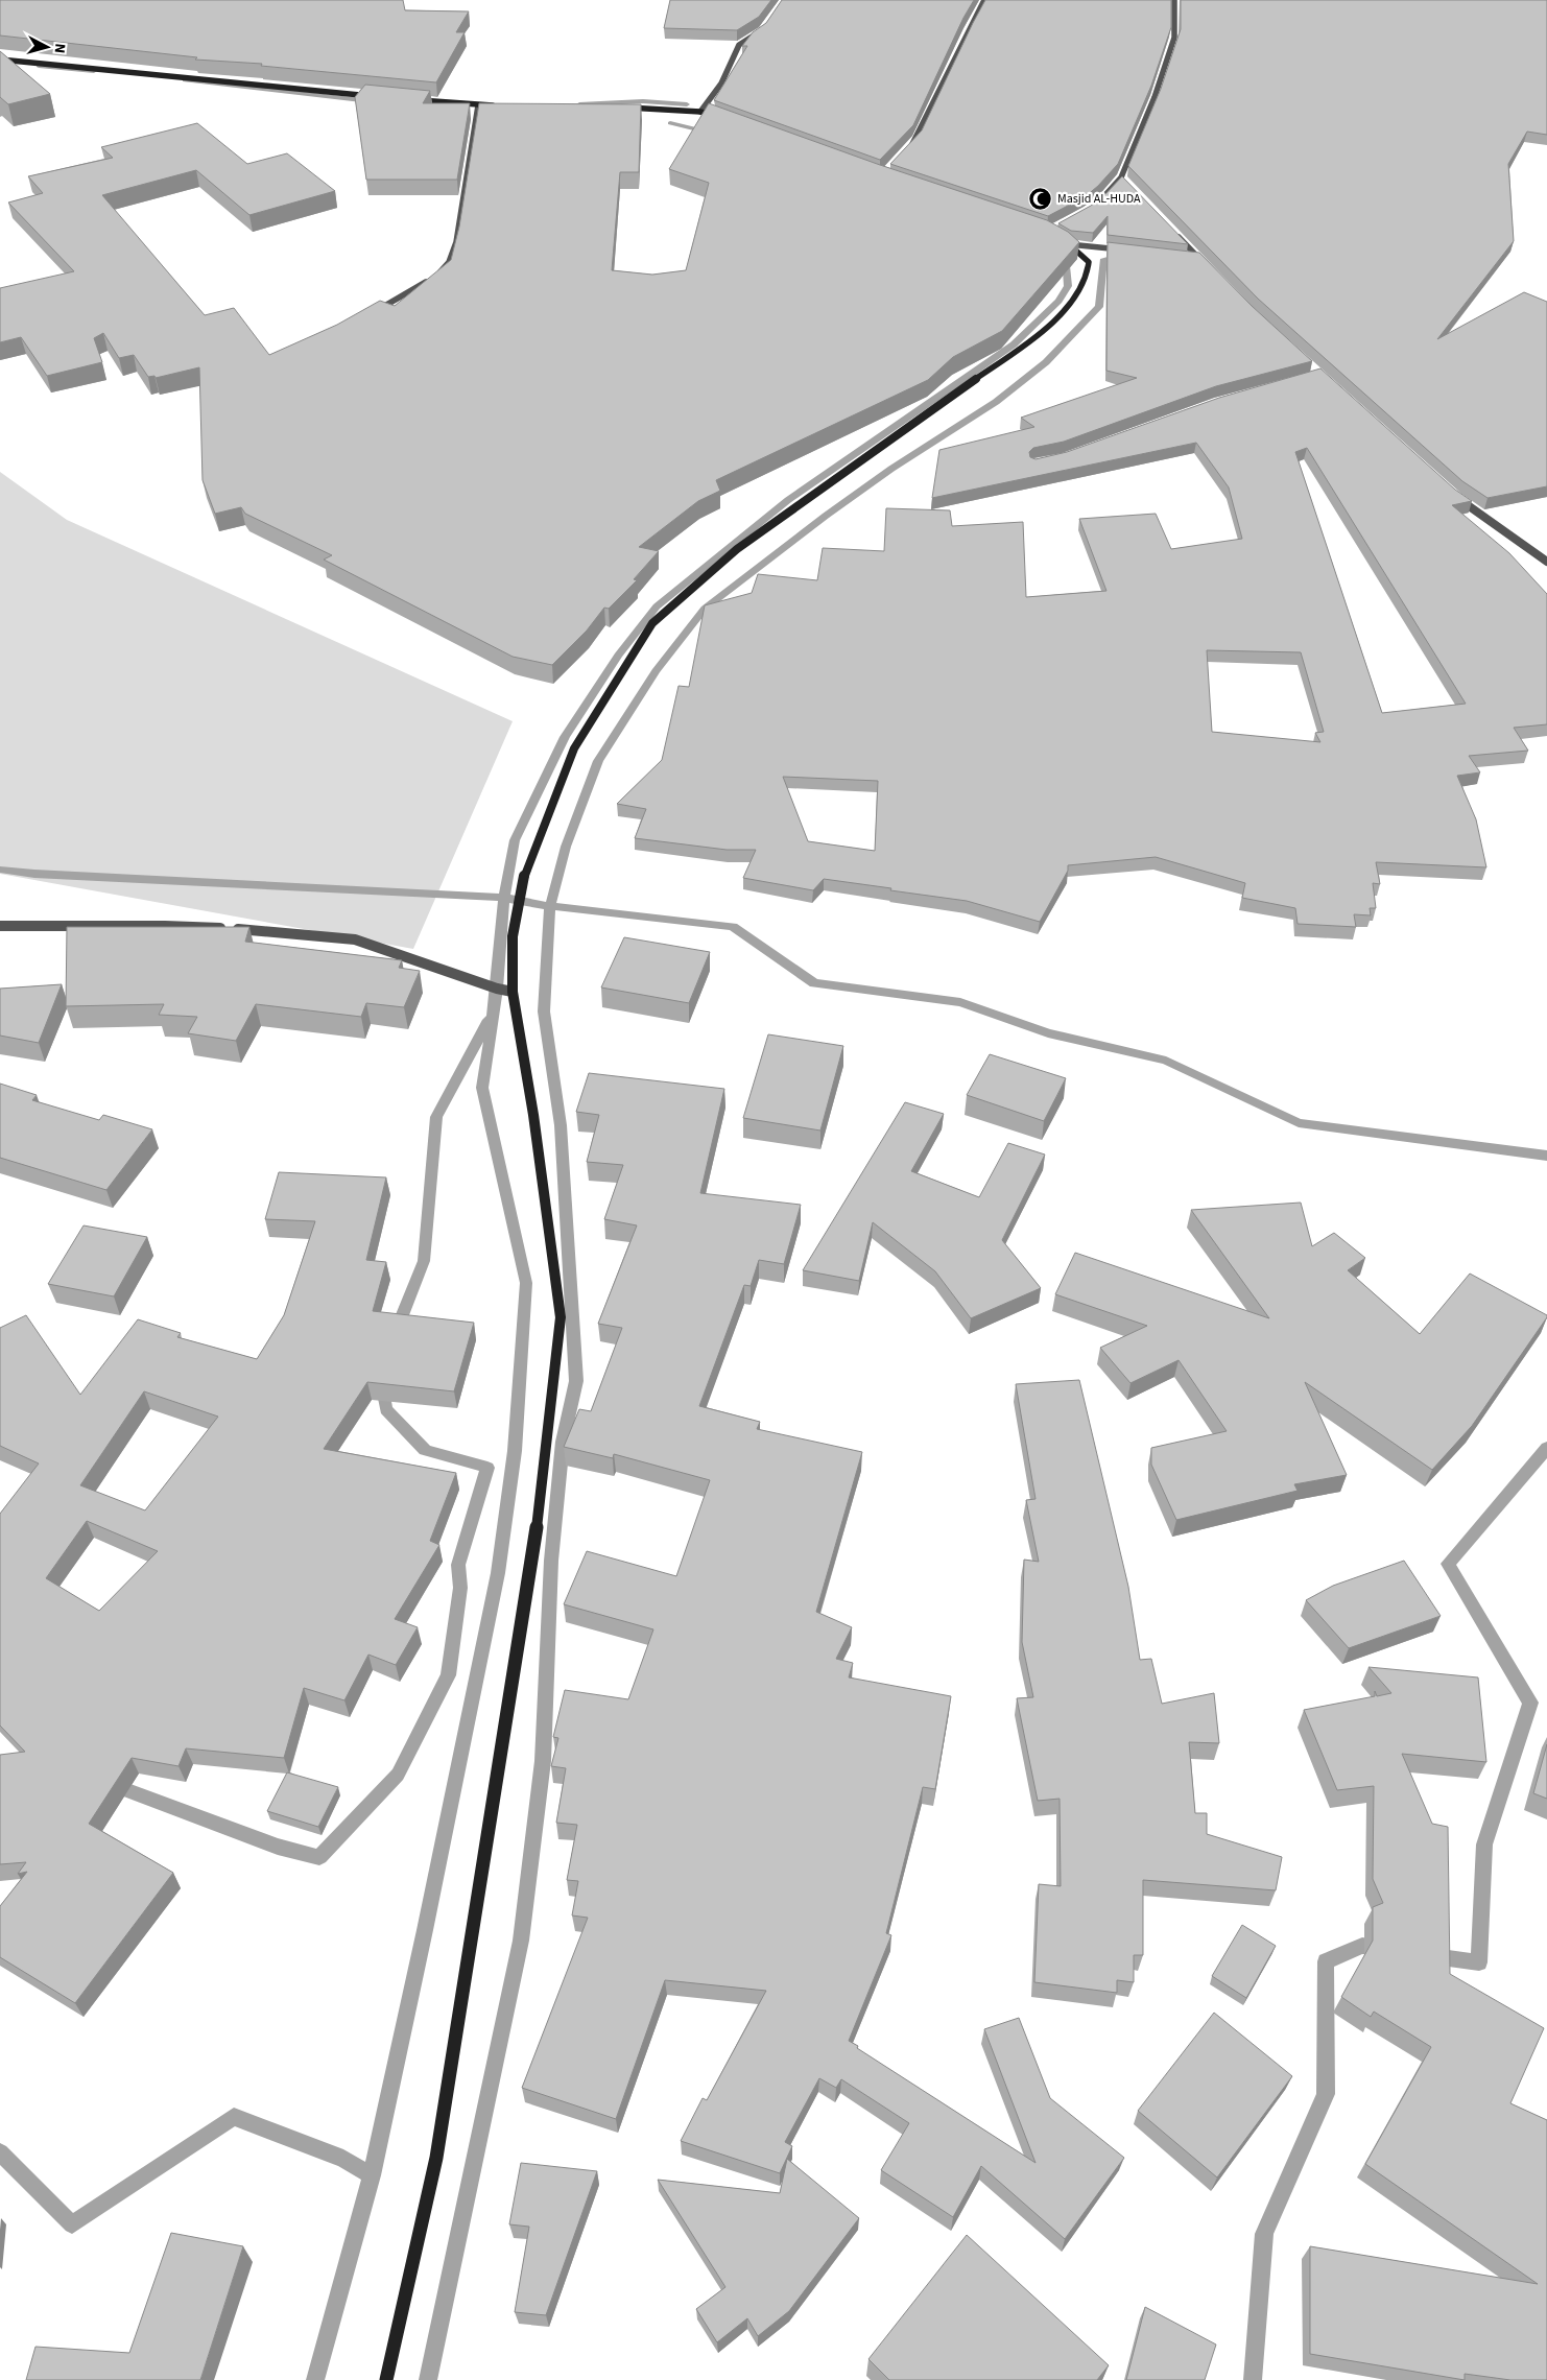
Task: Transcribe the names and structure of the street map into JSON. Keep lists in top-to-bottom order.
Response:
{
  "places": {
    "mosque": ["Masjid AL-HUDA"]
  },
  "north": "right"
}
